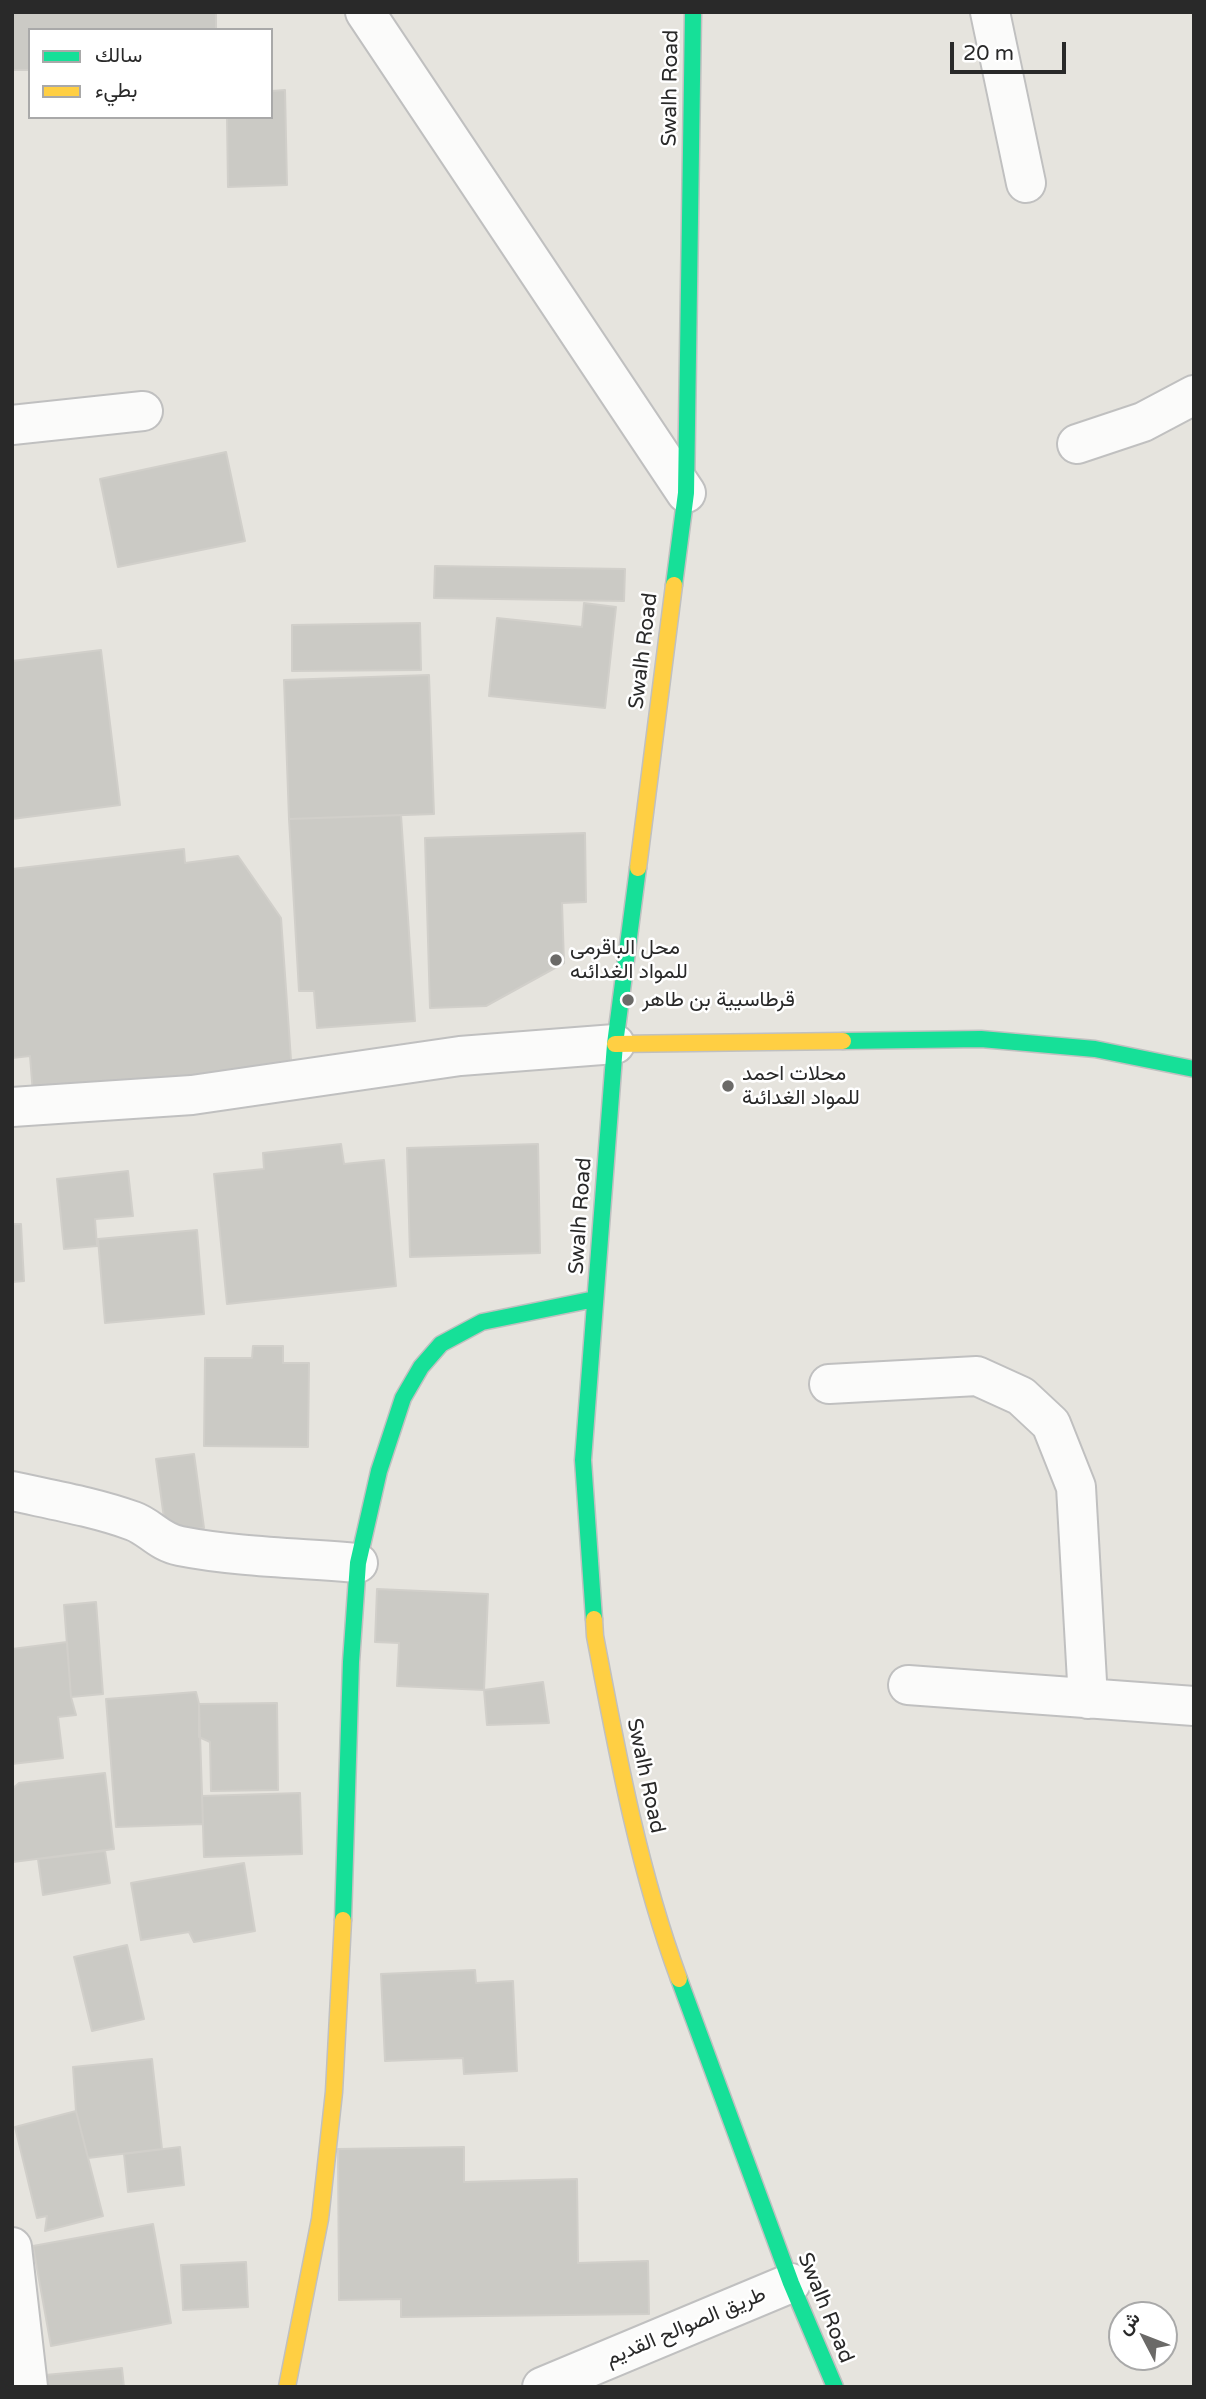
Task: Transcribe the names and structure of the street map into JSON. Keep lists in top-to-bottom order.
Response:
{
  "streets": {
    "street": ["Swalh Road", "طريق الصوالح القديم"]
  },
  "crossings": [
    ["Swalh Road", "طريق الصوالح القديم"]
  ],
  "places": ["محل الباقرمى للمواد الغدائىه", "قرطاسيية بن طاهر", "محلات احمد للمواد الغدائىة"],
  "legend": ["سالك", "بطيء"],
  "scale_bar": "20 m",
  "north": "top left"
}
